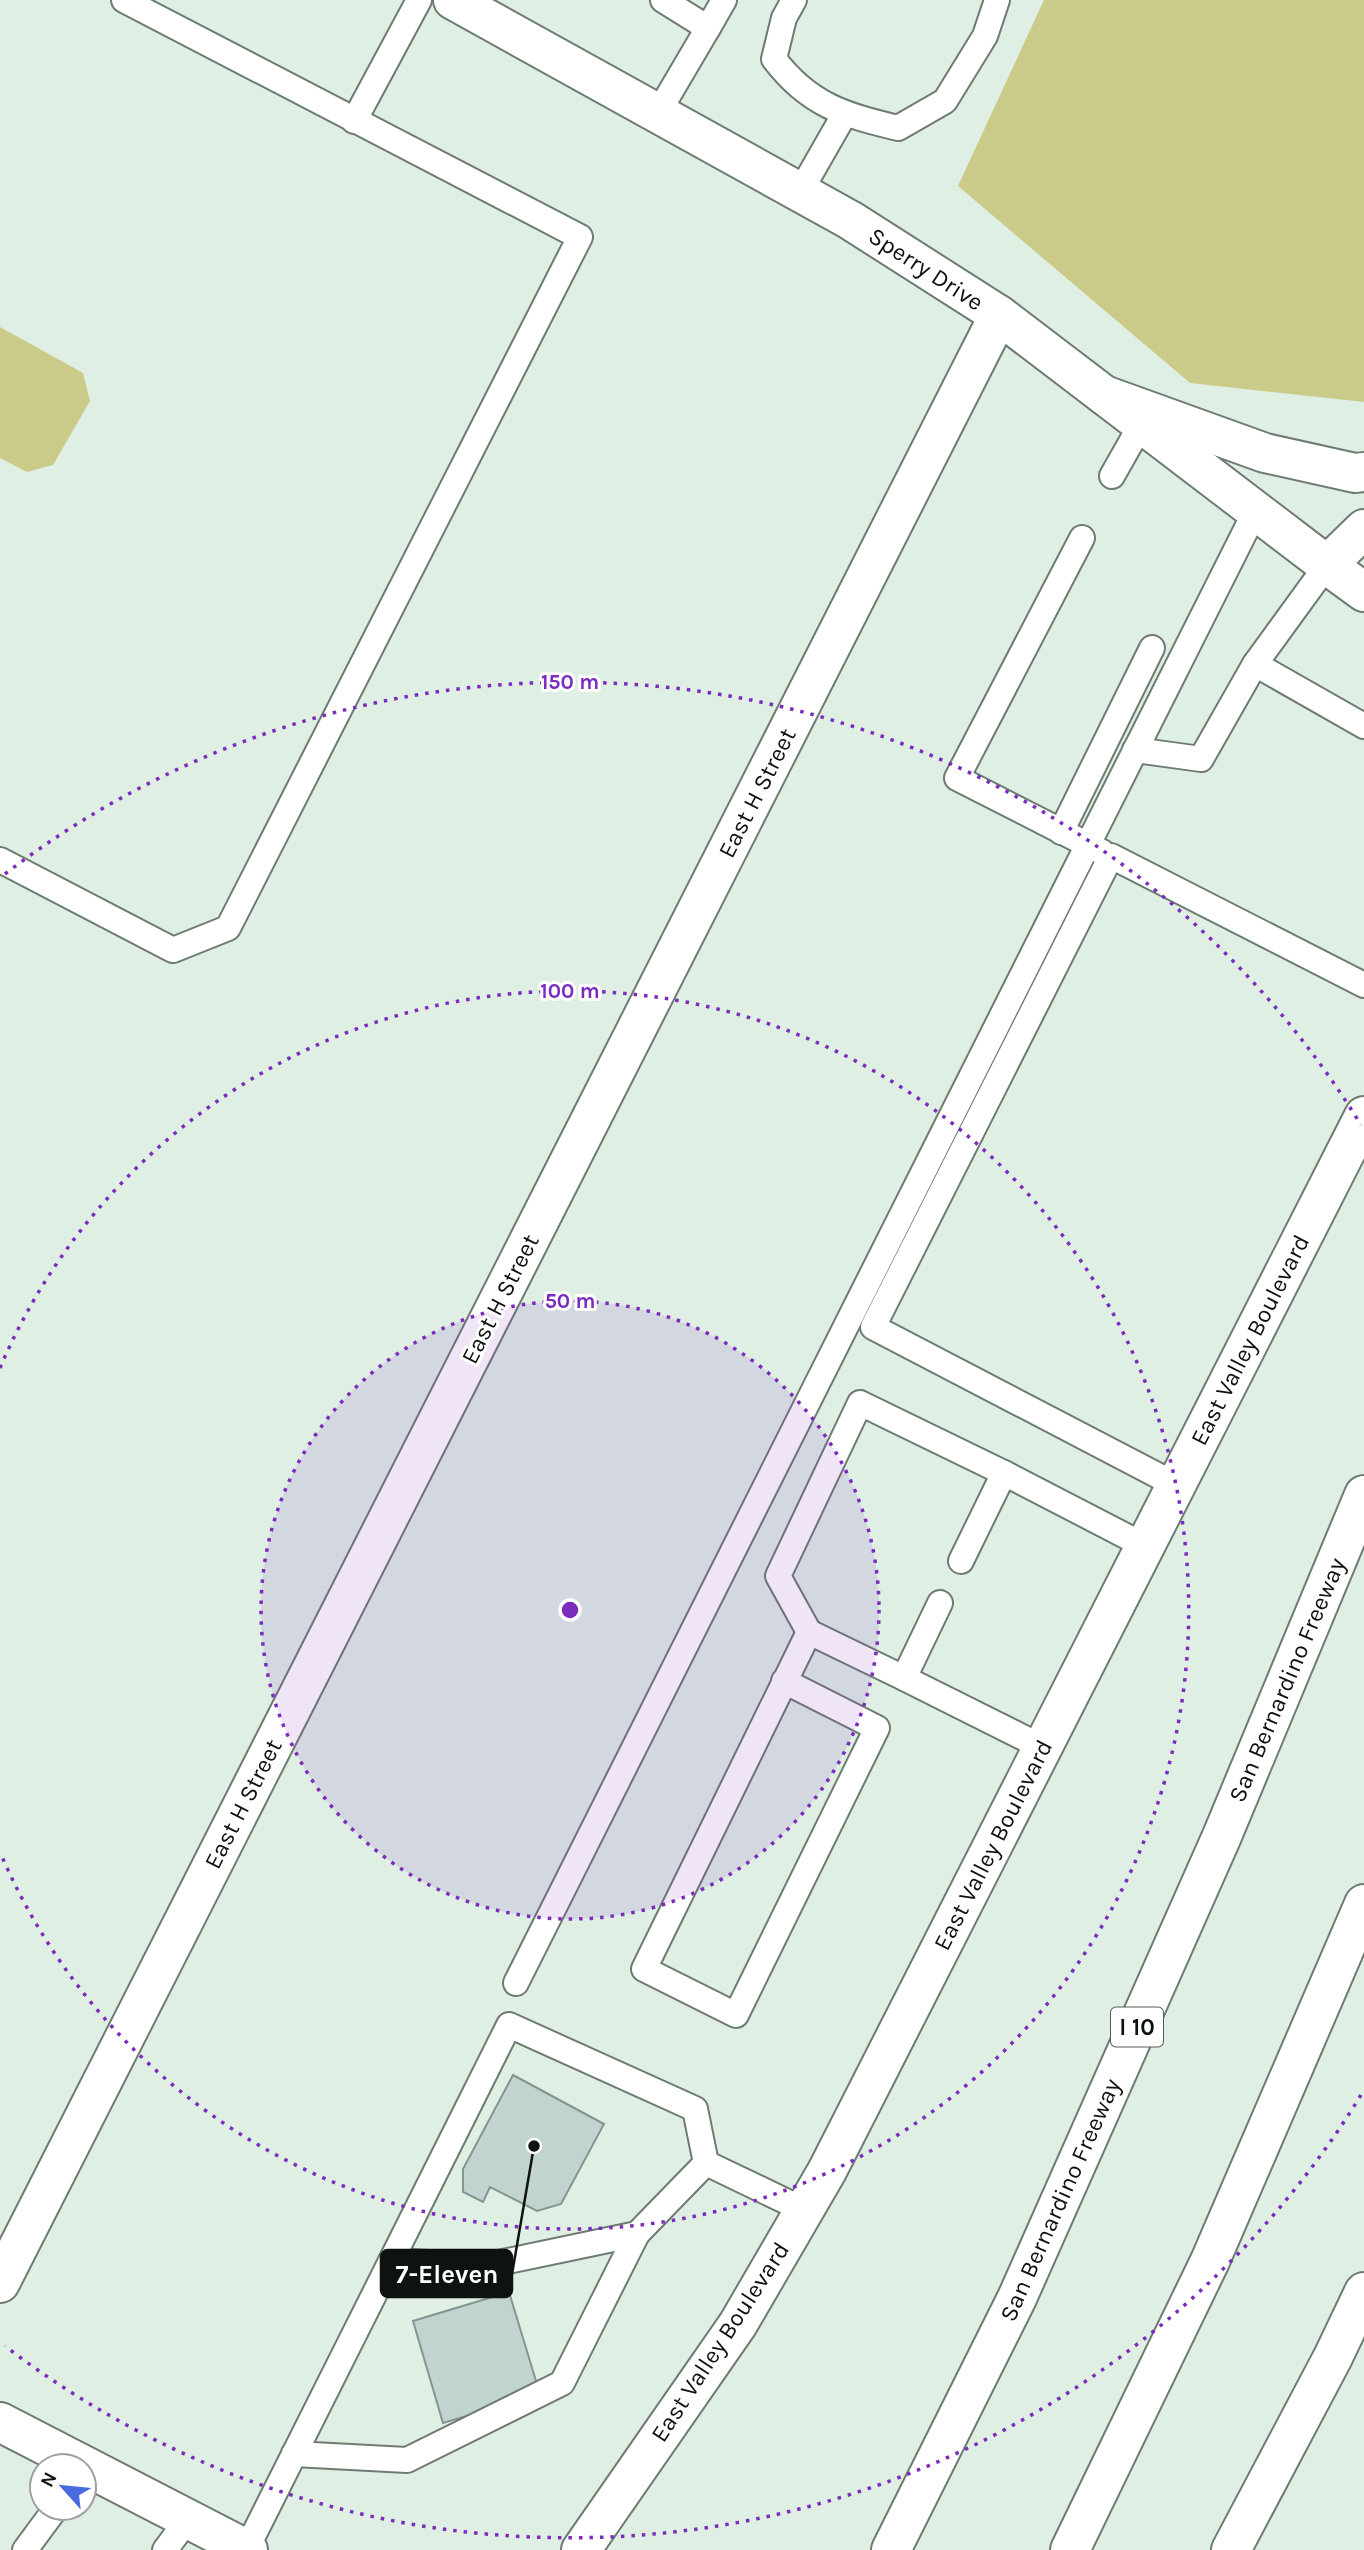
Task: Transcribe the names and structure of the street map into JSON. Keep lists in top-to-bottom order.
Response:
{
  "streets": {
    "main road": [
      "Sperry Drive",
      "East H Street",
      "East Valley Boulevard",
      "San Bernardino Freeway",
      "I 10"
    ]
  },
  "crossings": [
    ["Sperry Drive", "East H Street"]
  ],
  "places": ["7-Eleven"],
  "north": "top left",
  "rings": ["150 m", "100 m", "50 m"]
}
